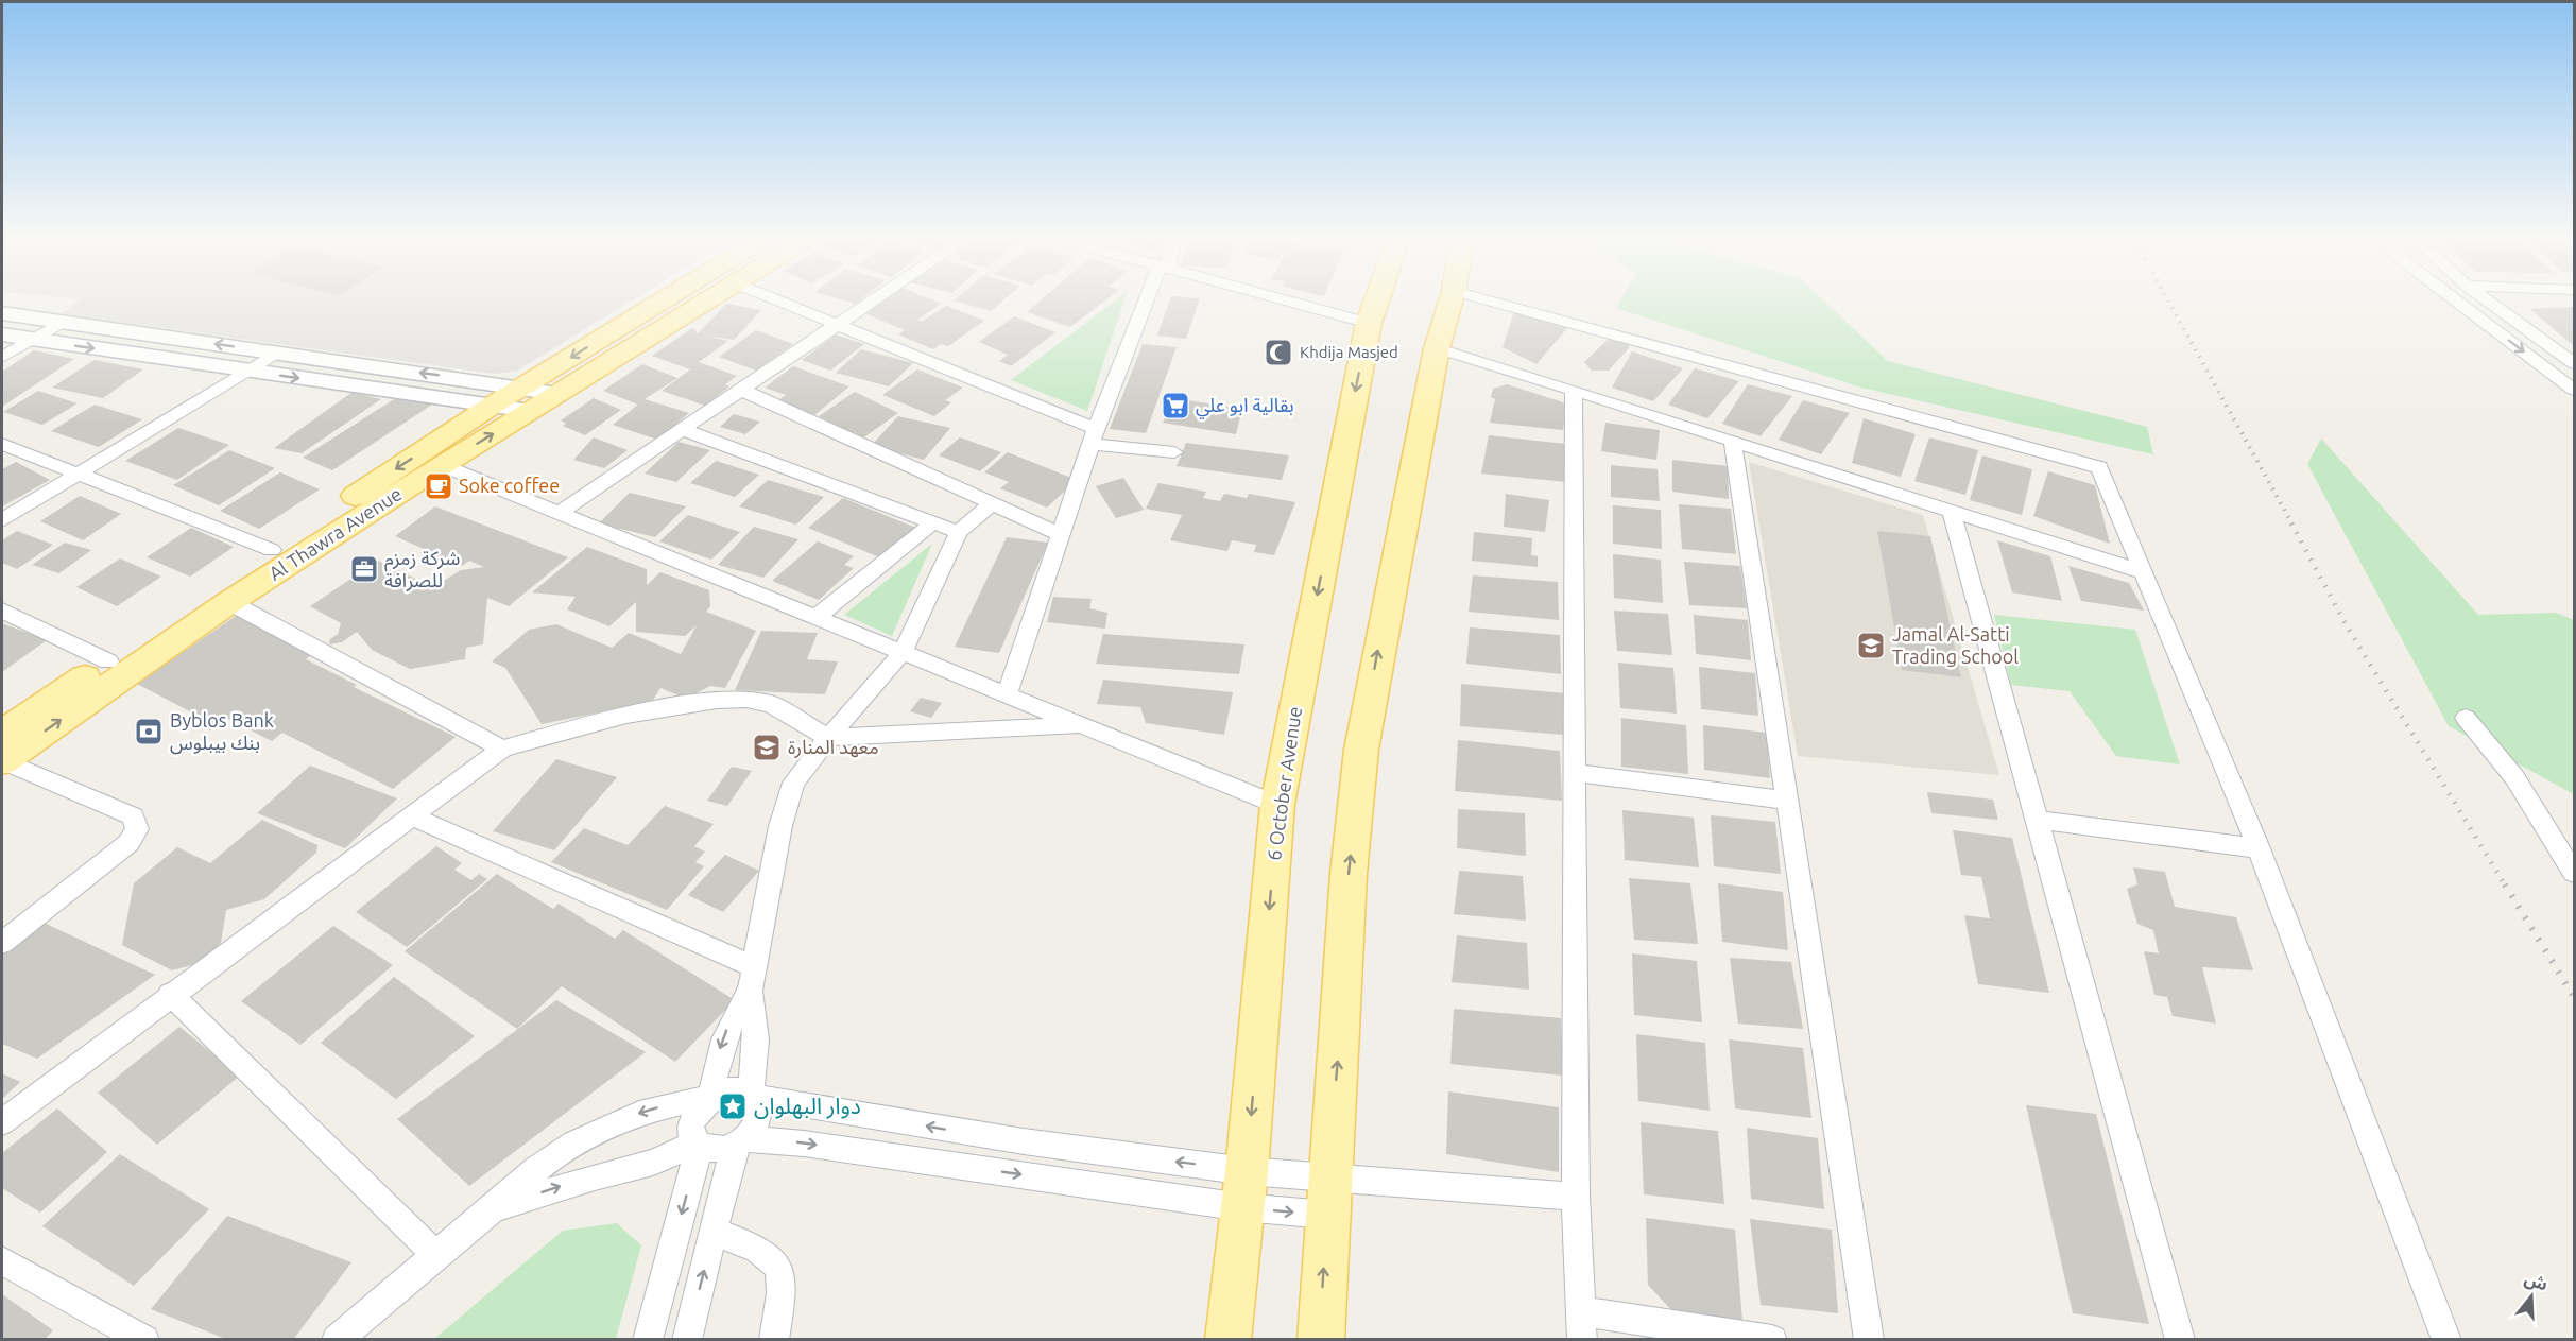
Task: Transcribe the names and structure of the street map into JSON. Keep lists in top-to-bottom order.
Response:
{
  "streets": {
    "main road": ["Al Thawra Avenue", "6 October Avenue"]
  },
  "places": {
    "mosque": ["Khdija Masjed"],
    "supermarket": ["بقالية ابو علي"],
    "cafe": ["Soke coffee"],
    "office": ["شركة زمزم للصرافة"],
    "school or university": ["Jamal Al-Satti Trading School", "معهد المنارة"],
    "bank": ["Byblos Bank بنك بيبلوس"],
    "place": ["دوار البهلوان"]
  },
  "north": "top"
}
